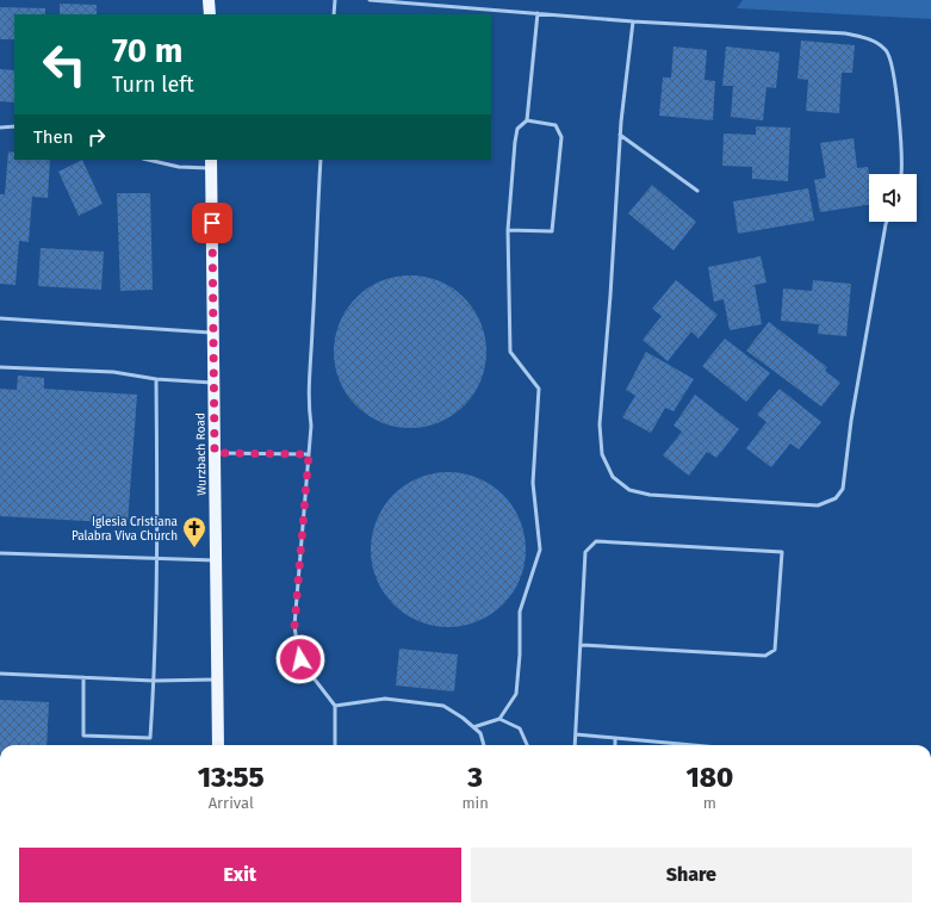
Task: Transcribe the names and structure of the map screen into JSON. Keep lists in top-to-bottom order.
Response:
{
  "streets": {
    "main road": ["Wurzbach Road"]
  },
  "places": {
    "church": ["Iglesia Cristiana Palabra Viva Church"]
  },
  "page": {
    "turn": ["70 m", "Turn left"],
    "then": "Then",
    "eta": [
      "13:55",
      "Arrival",
      "3",
      "min",
      "180",
      "m"
    ],
    "buttons": ["Exit", "Share"]
  }
}
